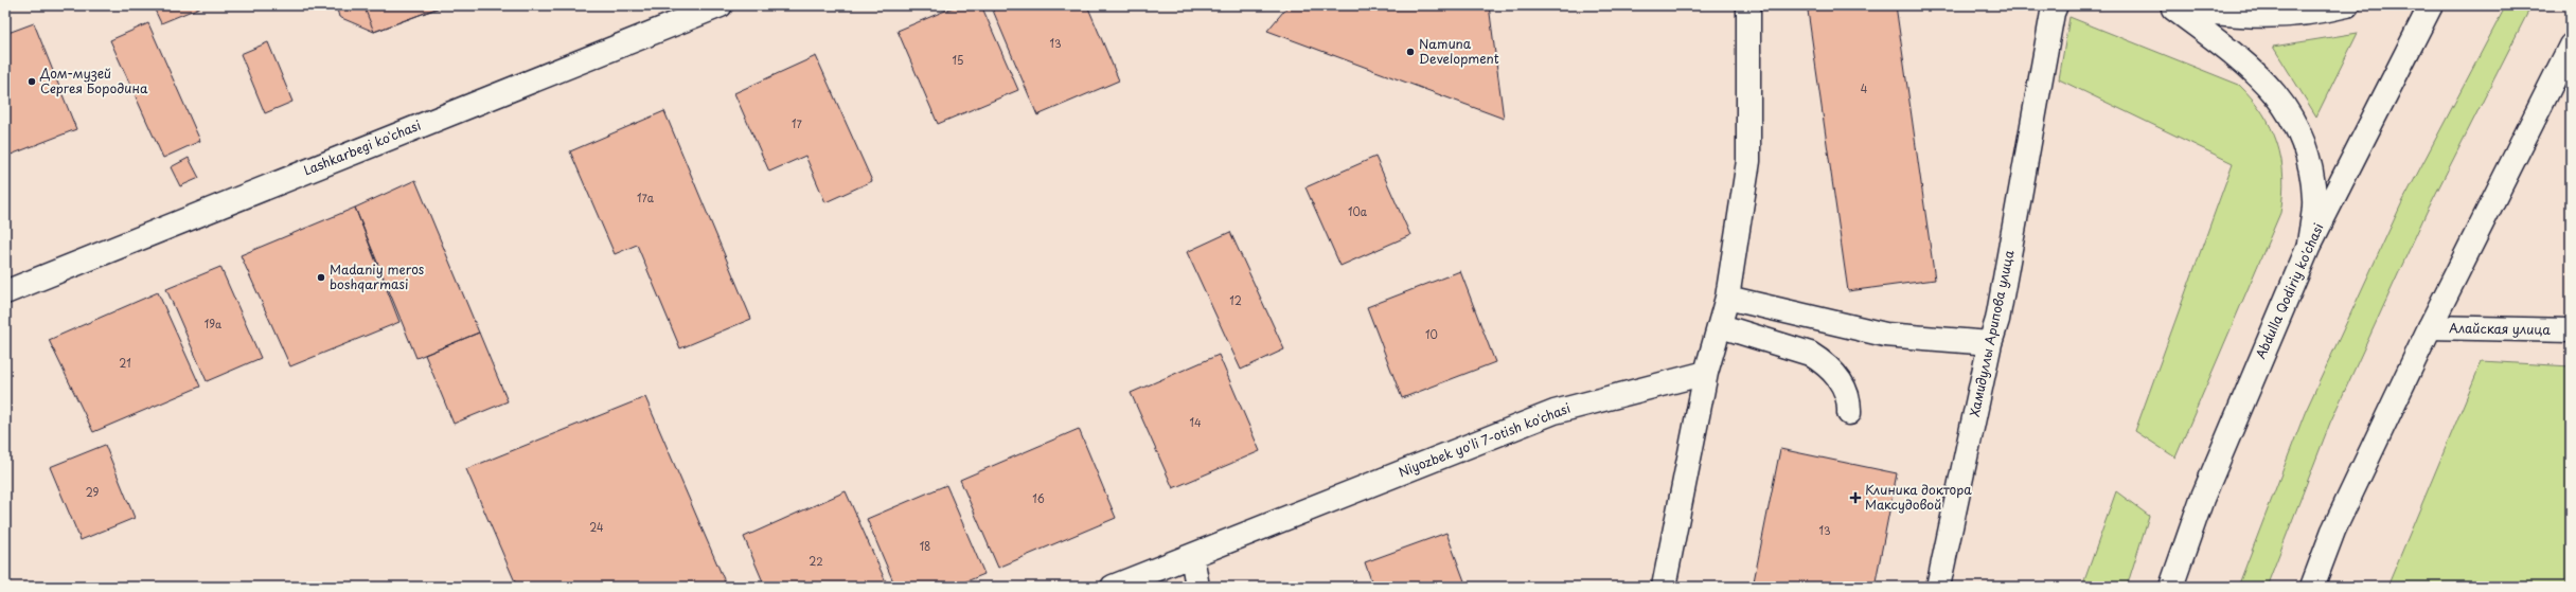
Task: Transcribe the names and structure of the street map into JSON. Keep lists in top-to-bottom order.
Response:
{
  "streets": {
    "street": [
      "Lashkarbegi ko'chasi",
      "Abdulla Qodiriy ko'chasi",
      "Алайская улица",
      "Хамидуллы Арипова улица",
      "Niyozbek yo'li 7-otish ko'chasi"
    ]
  },
  "places": {
    "other": ["Namuna Development", "Дом-музей Сергея Бородина", "Madaniy meros boshqarmasi"],
    "health": ["Клиника доктора Максудовой"]
  },
  "house_numbers": [
    "13",
    "15",
    "4",
    "17",
    "17a",
    "10a",
    "12",
    "19a",
    "10",
    "21",
    "14",
    "29",
    "16",
    "24",
    "13",
    "18",
    "22"
  ]
}
